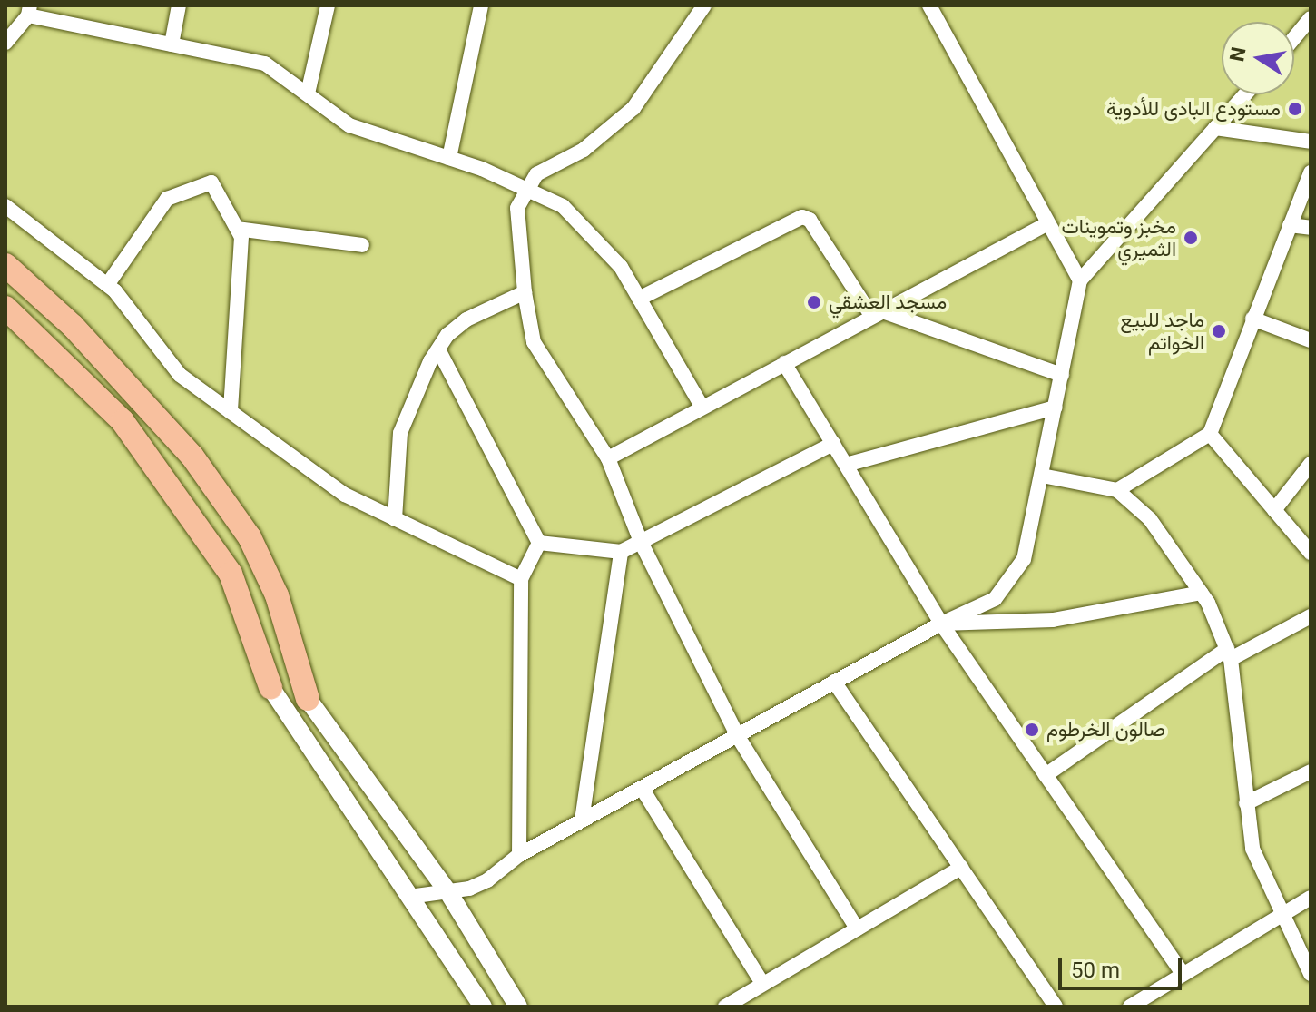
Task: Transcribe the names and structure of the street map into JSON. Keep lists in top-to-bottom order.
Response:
{
  "places": [
    "مستودع البادى للأدوية",
    "مخبز وتموينات الثميري",
    "مسجد العشقي",
    "ماجد للبيع الخواتم",
    "صالون الخرطوم"
  ],
  "scale_bar": "50 m",
  "north": "left"
}
